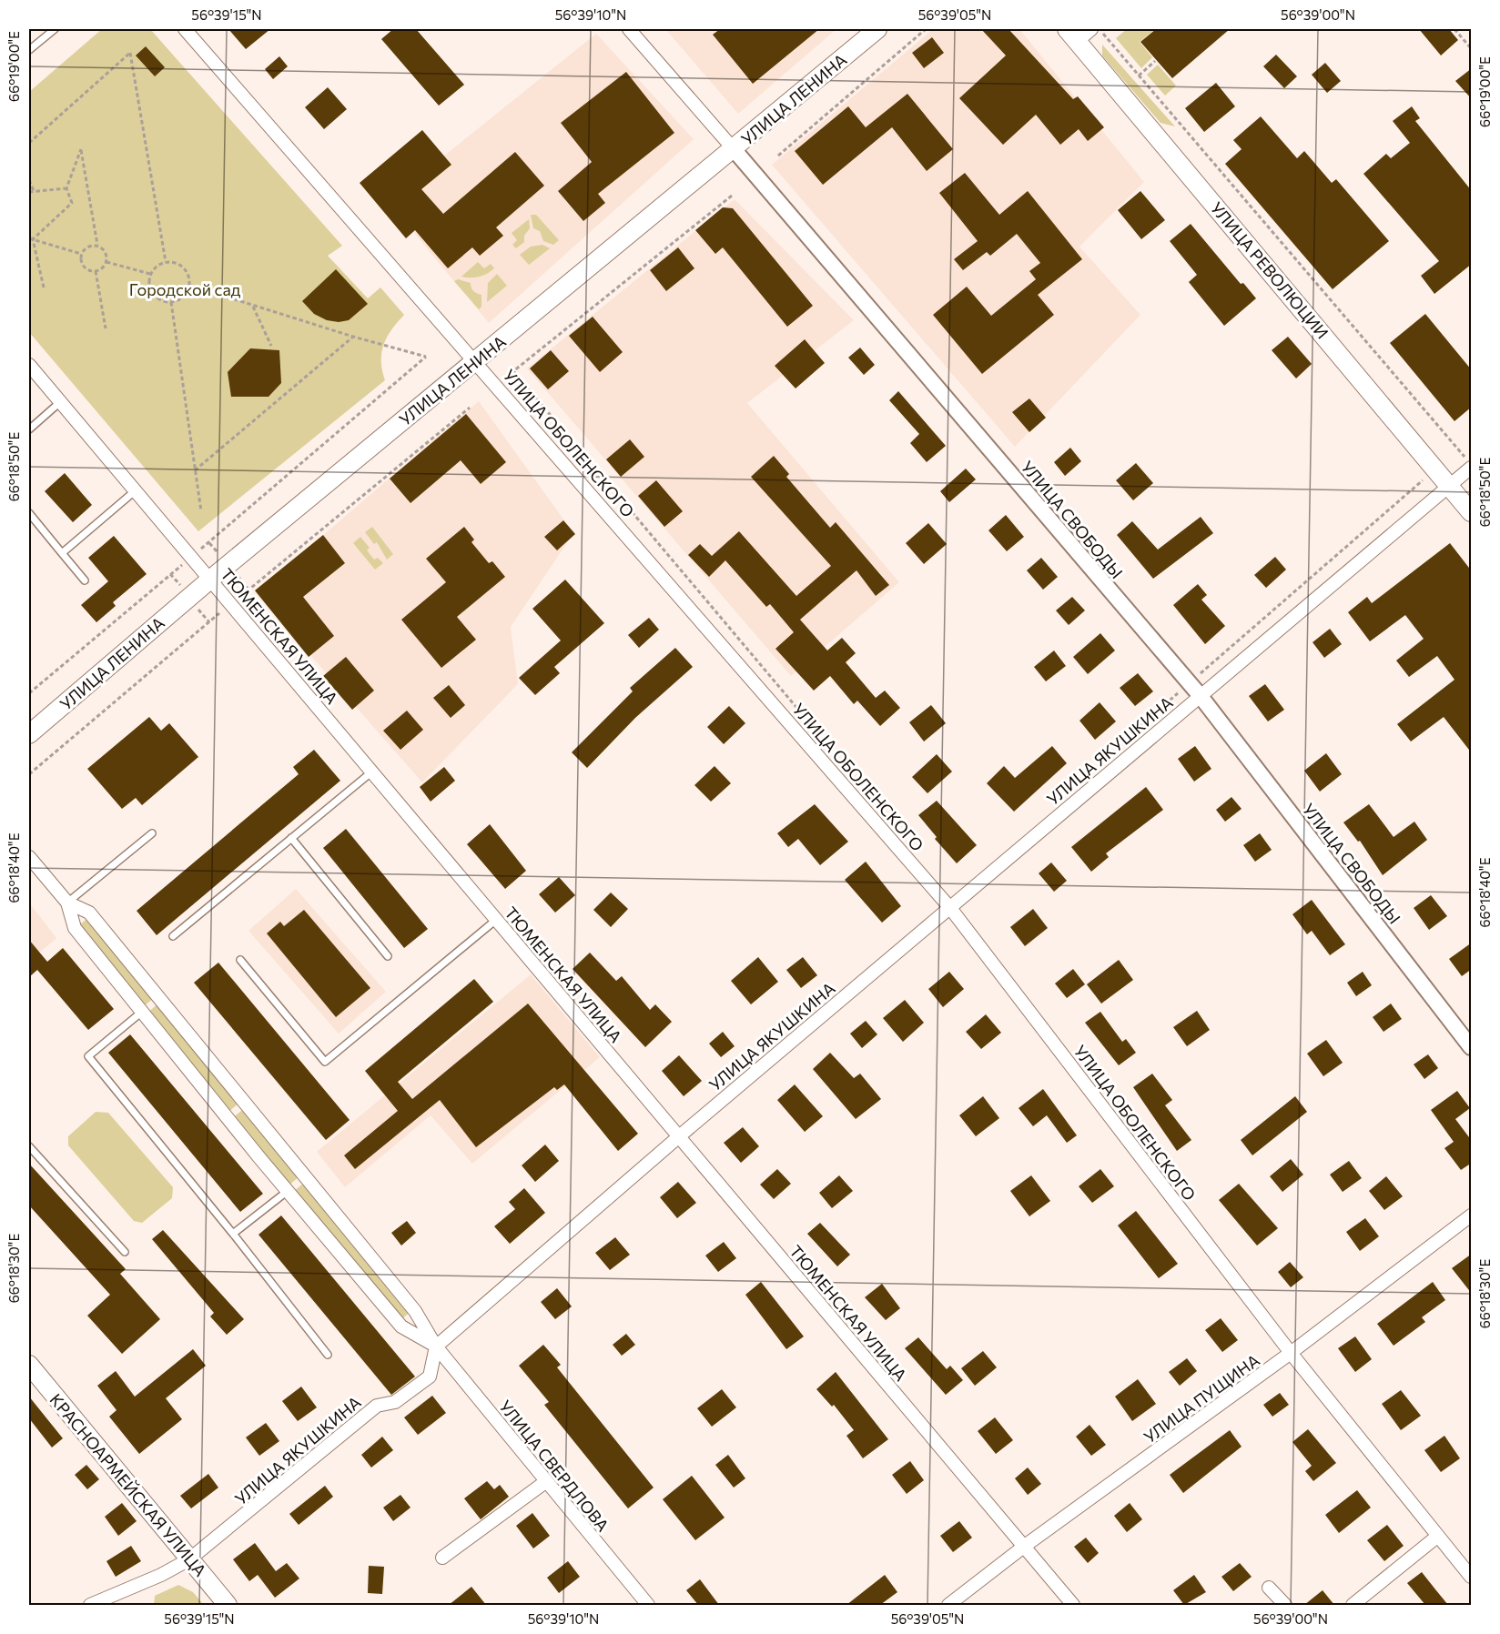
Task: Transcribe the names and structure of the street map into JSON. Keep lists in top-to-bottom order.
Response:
{
  "streets": {
    "main road": ["УЛИЦА ЛЕНИНА", "УЛИЦА РЕВОЛЮЦИИ", "КРАСНОАРМЕЙСКАЯ УЛИЦА"],
    "street": [
      "УЛИЦА ОБОЛЕНСКОГО",
      "УЛИЦА СВОБОДЫ",
      "ТЮМЕНСКАЯ УЛИЦА",
      "УЛИЦА ЯКУШКИНА",
      "УЛИЦА ПУЩИНА",
      "УЛИЦА СВЕРДЛОВА"
    ]
  },
  "crossings": [
    ["УЛИЦА ЛЕНИНА", "УЛИЦА ОБОЛЕНСКОГО"],
    ["УЛИЦА ЛЕНИНА", "УЛИЦА СВОБОДЫ"],
    ["УЛИЦА ЛЕНИНА", "ТЮМЕНСКАЯ УЛИЦА"],
    ["УЛИЦА РЕВОЛЮЦИИ", "УЛИЦА ЯКУШКИНА"],
    ["УЛИЦА ОБОЛЕНСКОГО", "УЛИЦА ЯКУШКИНА"],
    ["УЛИЦА ОБОЛЕНСКОГО", "УЛИЦА ПУЩИНА"],
    ["УЛИЦА СВОБОДЫ", "УЛИЦА ЯКУШКИНА"],
    ["ТЮМЕНСКАЯ УЛИЦА", "УЛИЦА ЯКУШКИНА"],
    ["ТЮМЕНСКАЯ УЛИЦА", "УЛИЦА ПУЩИНА"],
    ["УЛИЦА ЯКУШКИНА", "УЛИЦА СВЕРДЛОВА"],
    ["УЛИЦА ЯКУШКИНА", "КРАСНОАРМЕЙСКАЯ УЛИЦА"]
  ],
  "parks": ["Городской сад"],
  "coordinates": [
    "56°39'15\"N",
    "56°39'10\"N",
    "56°39'05\"N",
    "56°39'00\"N",
    "66°19'00\"E",
    "66°18'50\"E",
    "66°18'40\"E",
    "66°18'30\"E"
  ]
}
